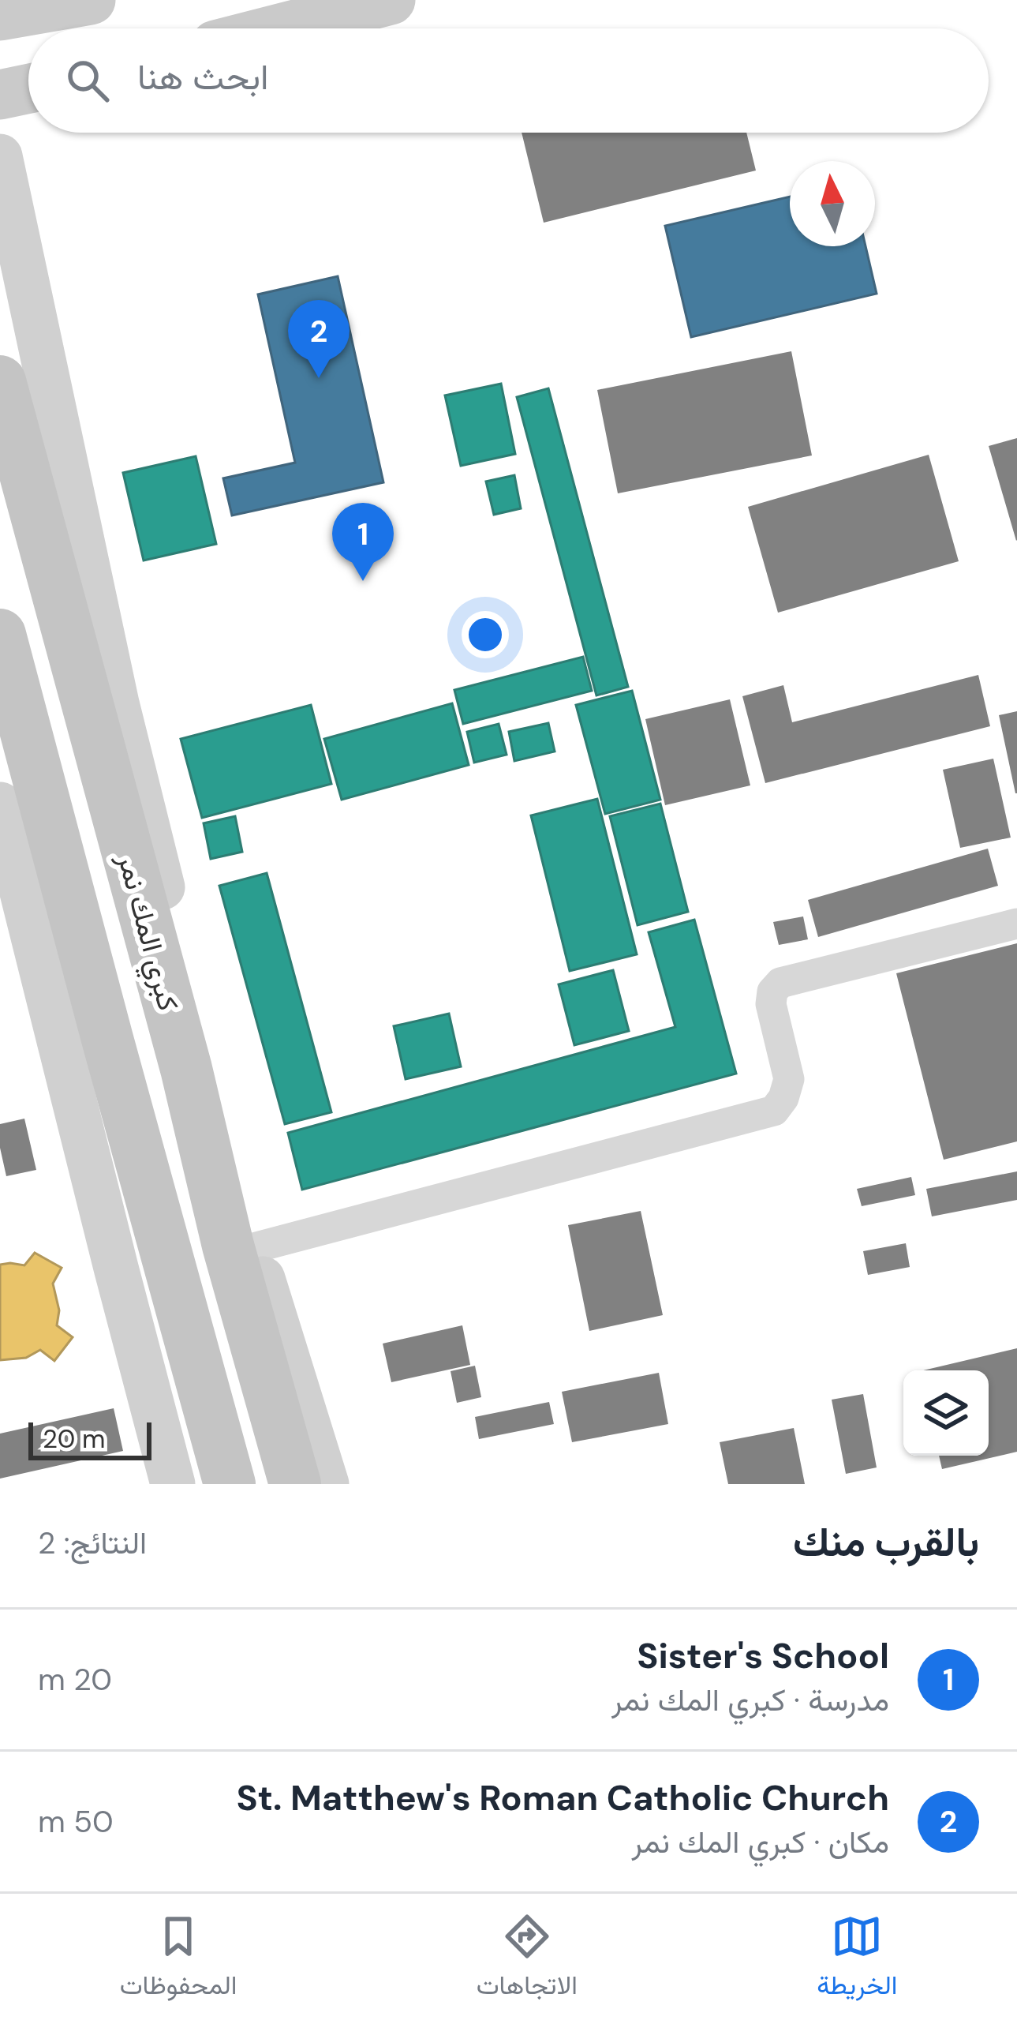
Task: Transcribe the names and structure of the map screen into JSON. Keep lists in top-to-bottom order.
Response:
{
  "streets": {
    "highway": ["كبري المك نمر"]
  },
  "scale_bar": "20 m",
  "north": "top",
  "page": {
    "search": "ابحث هنا",
    "pins": ["2", "1"],
    "scale": "20 m",
    "heading": ["بالقرب منك", "النتائج: 2"],
    "list": [
      {
        "mark": "1",
        "name": "Sister's School",
        "note": "مدرسة · كبري المك نمر",
        "value": "20 m"
      },
      {
        "mark": "2",
        "name": "St. Matthew's Roman Catholic Church",
        "note": "مكان · كبري المك نمر",
        "value": "50 m"
      }
    ],
    "nav": ["الخريطة", "الاتجاهات", "المحفوظات"]
  }
}
